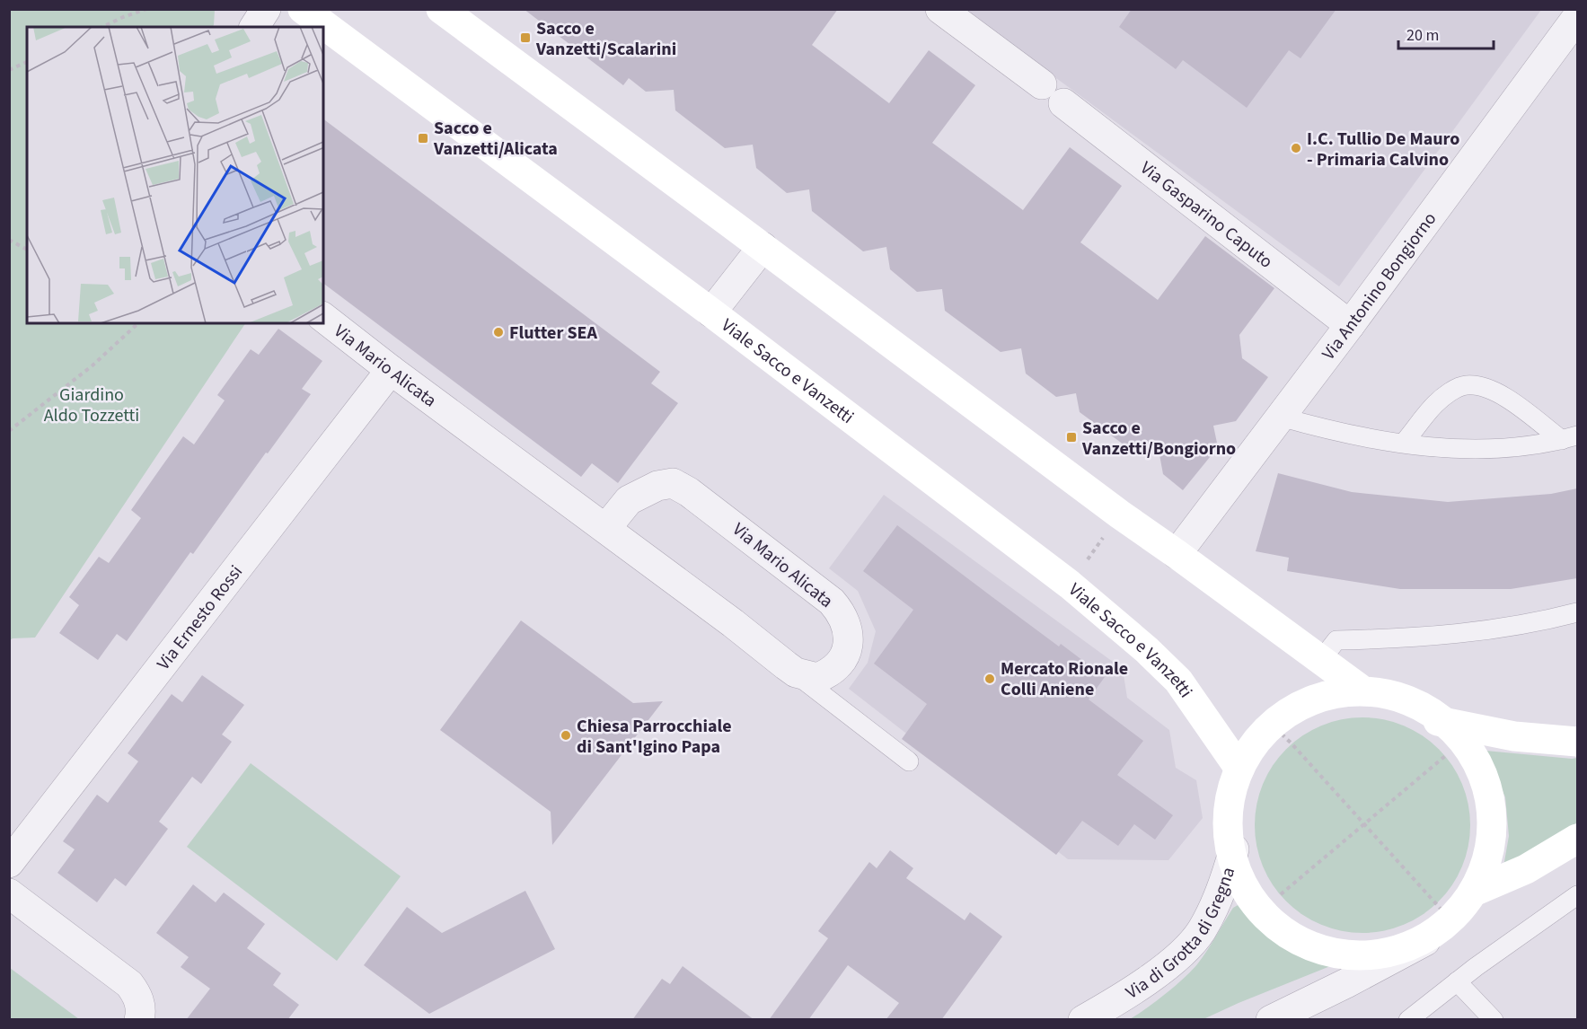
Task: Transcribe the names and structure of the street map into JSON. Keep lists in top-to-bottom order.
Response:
{
  "streets": {
    "street": [
      "Via Gasparino Caputo",
      "Via Antonino Bongiorno",
      "Via Mario Alicata",
      "Viale Sacco e Vanzetti",
      "Via Ernesto Rossi",
      "Via di Grotta di Gregna"
    ]
  },
  "crossings": [
    ["Via Gasparino Caputo", "Via Antonino Bongiorno"],
    ["Via Mario Alicata", "Via Ernesto Rossi"],
    ["Viale Sacco e Vanzetti", "Via di Grotta di Gregna"]
  ],
  "parks": ["Giardino Aldo Tozzetti"],
  "places": {
    "transit": ["Sacco e Vanzetti/Scalarini", "Sacco e Vanzetti/Alicata", "Sacco e Vanzetti/Bongiorno"],
    "other": [
      "I.C. Tullio De Mauro - Primaria Calvino",
      "Flutter SEA",
      "Mercato Rionale Colli Aniene",
      "Chiesa Parrocchiale di Sant'Igino Papa"
    ]
  },
  "scale_bar": "20 m"
}
